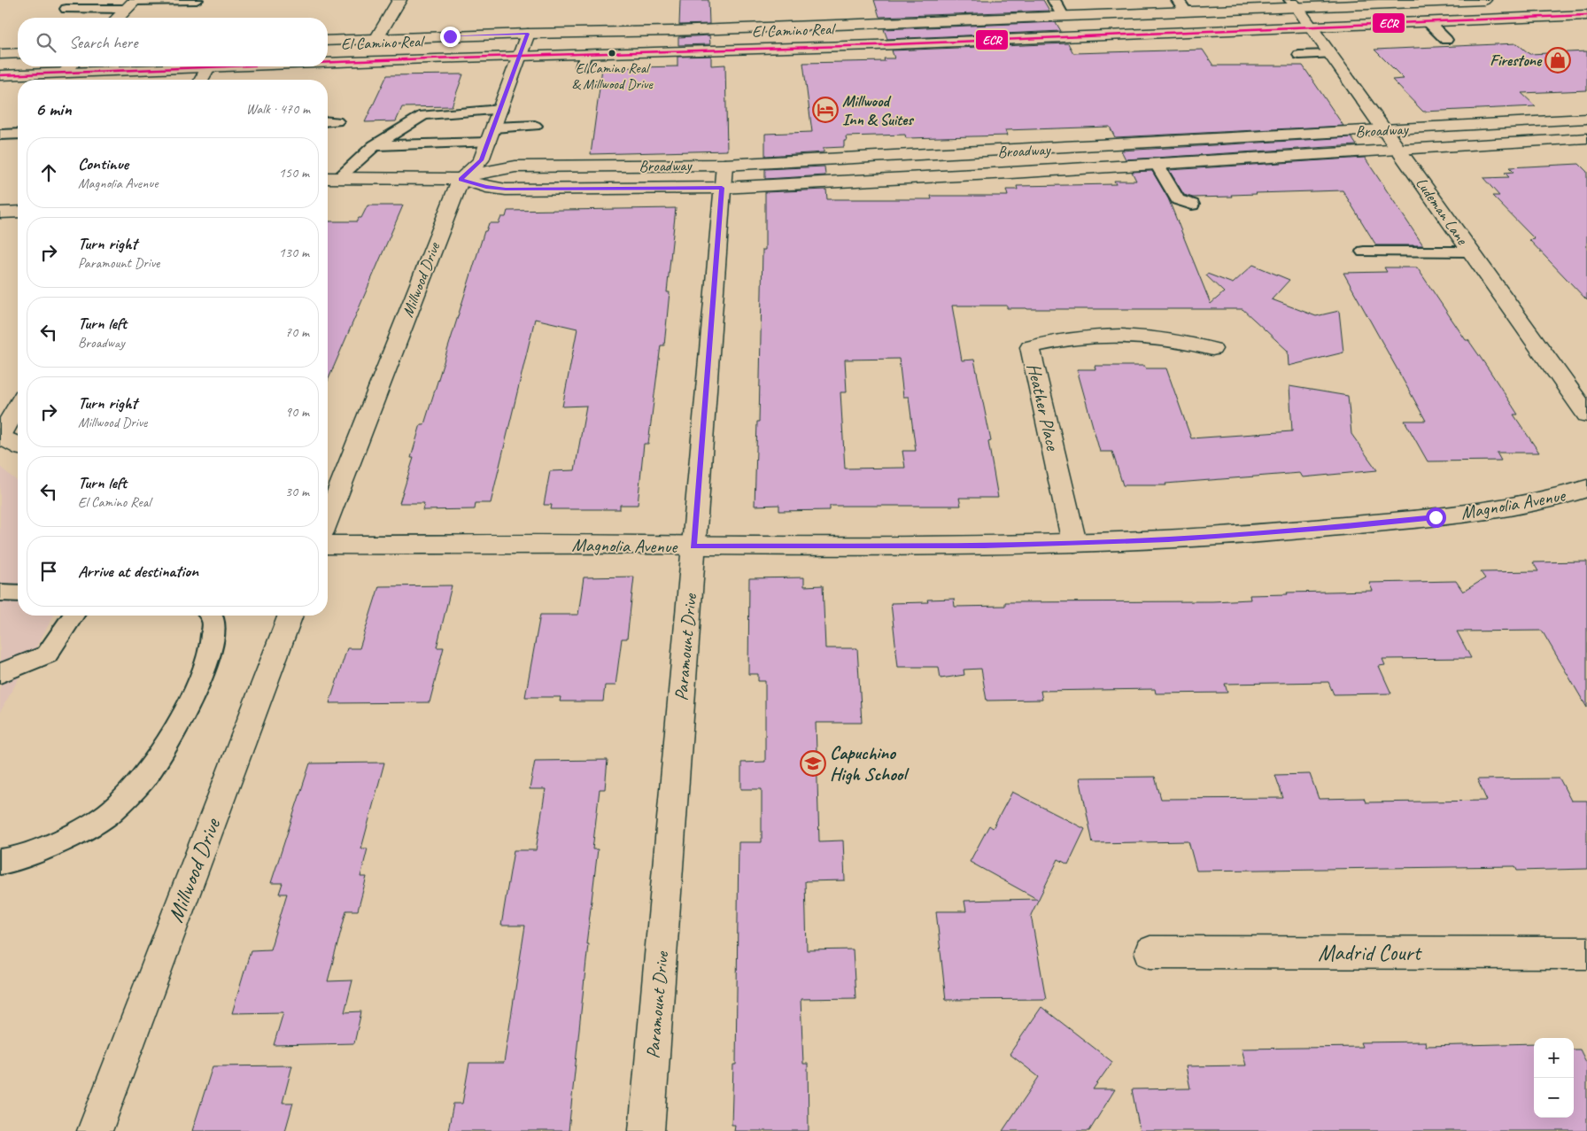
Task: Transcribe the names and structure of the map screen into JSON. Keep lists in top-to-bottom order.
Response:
{
  "streets": {
    "street": [
      "El Camino Real",
      "Broadway",
      "Ludeman Lane",
      "Millwood Drive",
      "Heather Place",
      "Magnolia Avenue",
      "Paramount Drive",
      "Madrid Court"
    ]
  },
  "crossings": [
    ["El Camino Real", "Ludeman Lane"],
    ["El Camino Real", "Millwood Drive"],
    ["Broadway", "Ludeman Lane"],
    ["Broadway", "Millwood Drive"],
    ["Broadway", "Paramount Drive"],
    ["Heather Place", "Magnolia Avenue"],
    ["Magnolia Avenue", "Paramount Drive"]
  ],
  "places": {
    "other": ["El Camino Real & Millwood Drive"],
    "shop": ["Firestone"],
    "hotel": ["Millwood Inn & Suites"],
    "school or university": ["Capuchino High School"]
  },
  "lines": ["transit line ECR"],
  "page": {
    "search": "Search here",
    "heading": ["6 min", "Walk · 470 m"],
    "list": [
      ["Continue", "Magnolia Avenue", "150 m"],
      ["Turn right", "Paramount Drive", "130 m"],
      ["Turn left", "Broadway", "70 m"],
      ["Turn right", "Millwood Drive", "90 m"],
      ["Turn left", "El Camino Real", "30 m"],
      "Arrive at destination"
    ],
    "map_buttons": ["+", "−"]
  }
}
